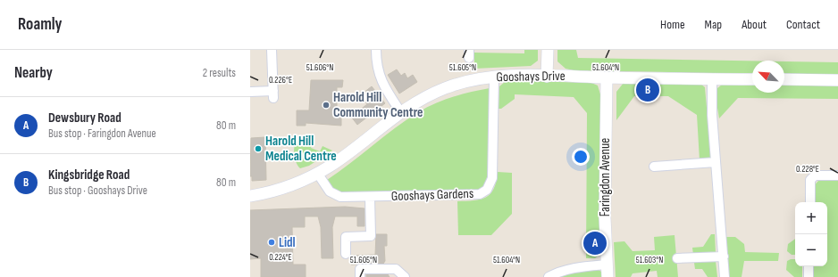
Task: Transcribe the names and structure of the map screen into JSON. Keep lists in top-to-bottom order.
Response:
{
  "streets": {
    "street": ["Gooshays Drive", "Faringdon Avenue", "Gooshays Gardens"]
  },
  "crossings": [
    ["Gooshays Drive", "Faringdon Avenue"],
    ["Gooshays Drive", "Gooshays Gardens"]
  ],
  "places": ["Harold Hill Community Centre", "Harold Hill Medical Centre", "Lidl"],
  "north": "top left",
  "page": {
    "header": "Roamly",
    "nav": [
      "Home",
      "Map",
      "About",
      "Contact"
    ],
    "heading": ["Nearby", "2 results"],
    "pins": ["B", "A"],
    "list": [
      {
        "mark": "A",
        "name": "Dewsbury Road",
        "note": "Bus stop · Faringdon Avenue",
        "value": "80 m"
      },
      {
        "mark": "B",
        "name": "Kingsbridge Road",
        "note": "Bus stop · Gooshays Drive",
        "value": "80 m"
      }
    ],
    "map_buttons": ["+", "−"]
  },
  "coordinates": [
    "51.606°N",
    "51.605°N",
    "51.604°N",
    "0.226°E",
    "0.228°E",
    "0.224°E",
    "51.603°N"
  ]
}
